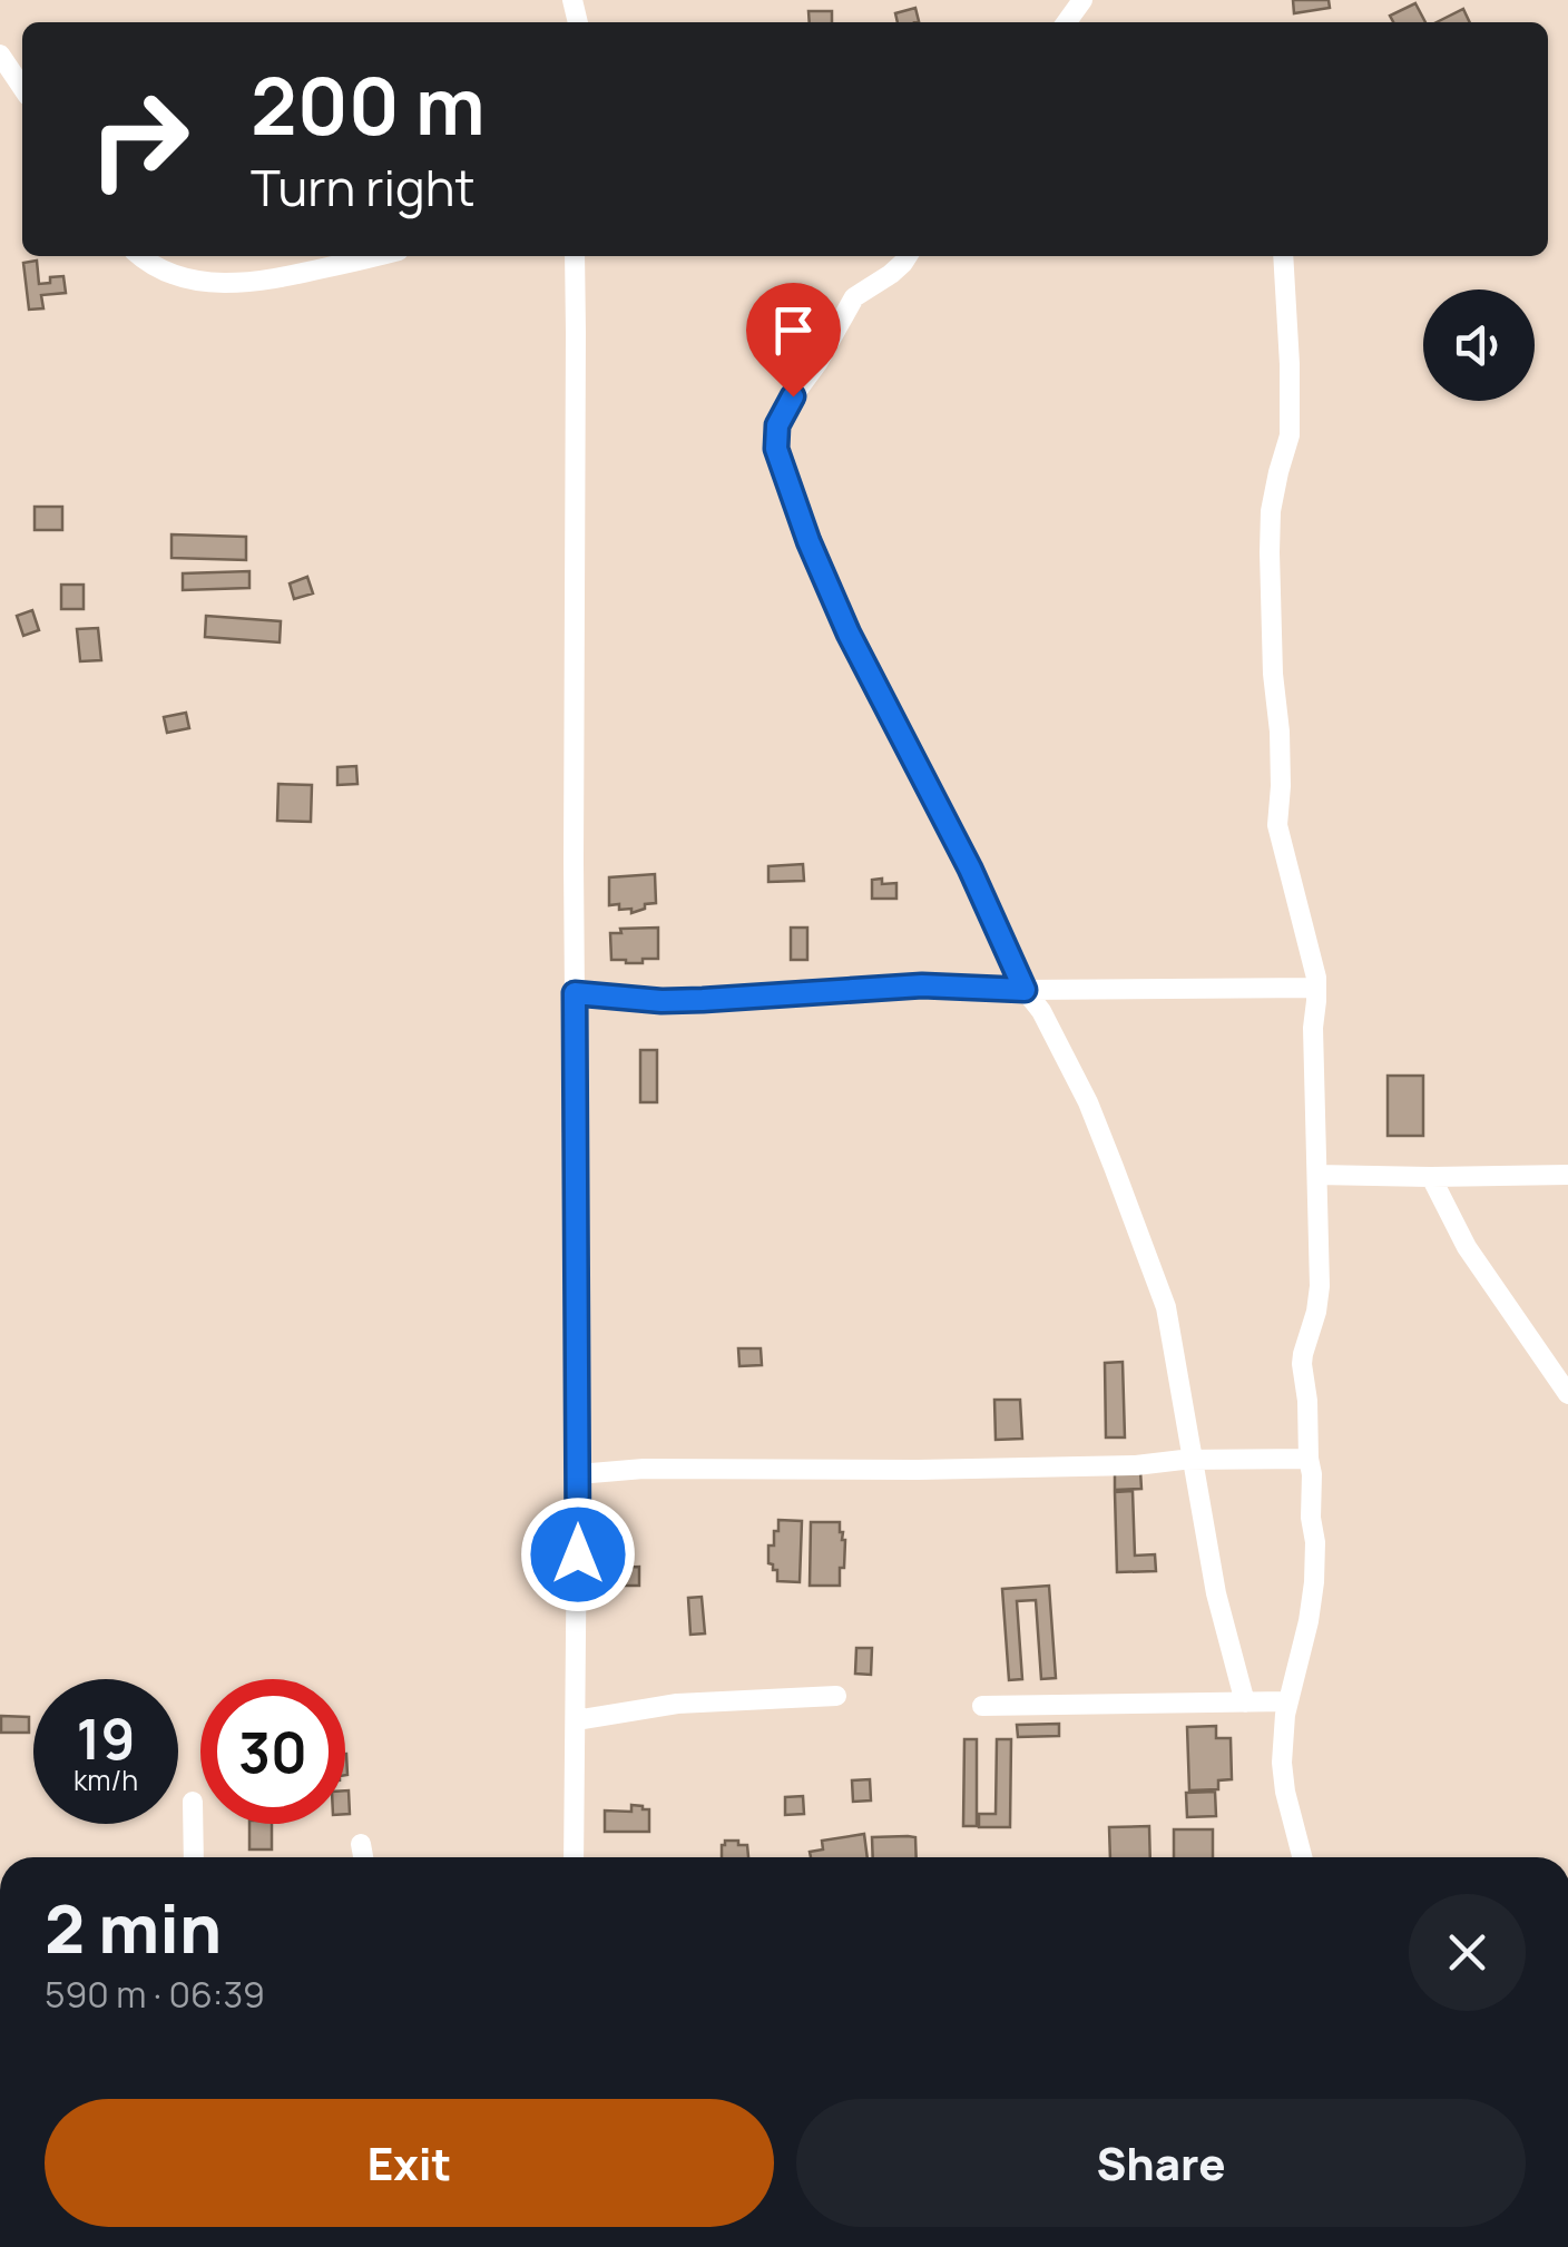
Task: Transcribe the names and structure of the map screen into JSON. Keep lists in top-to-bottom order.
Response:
{
  "page": {
    "turn": ["200 m", "Turn right"],
    "speed": "19 km/h",
    "limit": "30",
    "heading": ["2 min", "590 m · 06:39"],
    "buttons": ["Exit", "Share"]
  }
}
